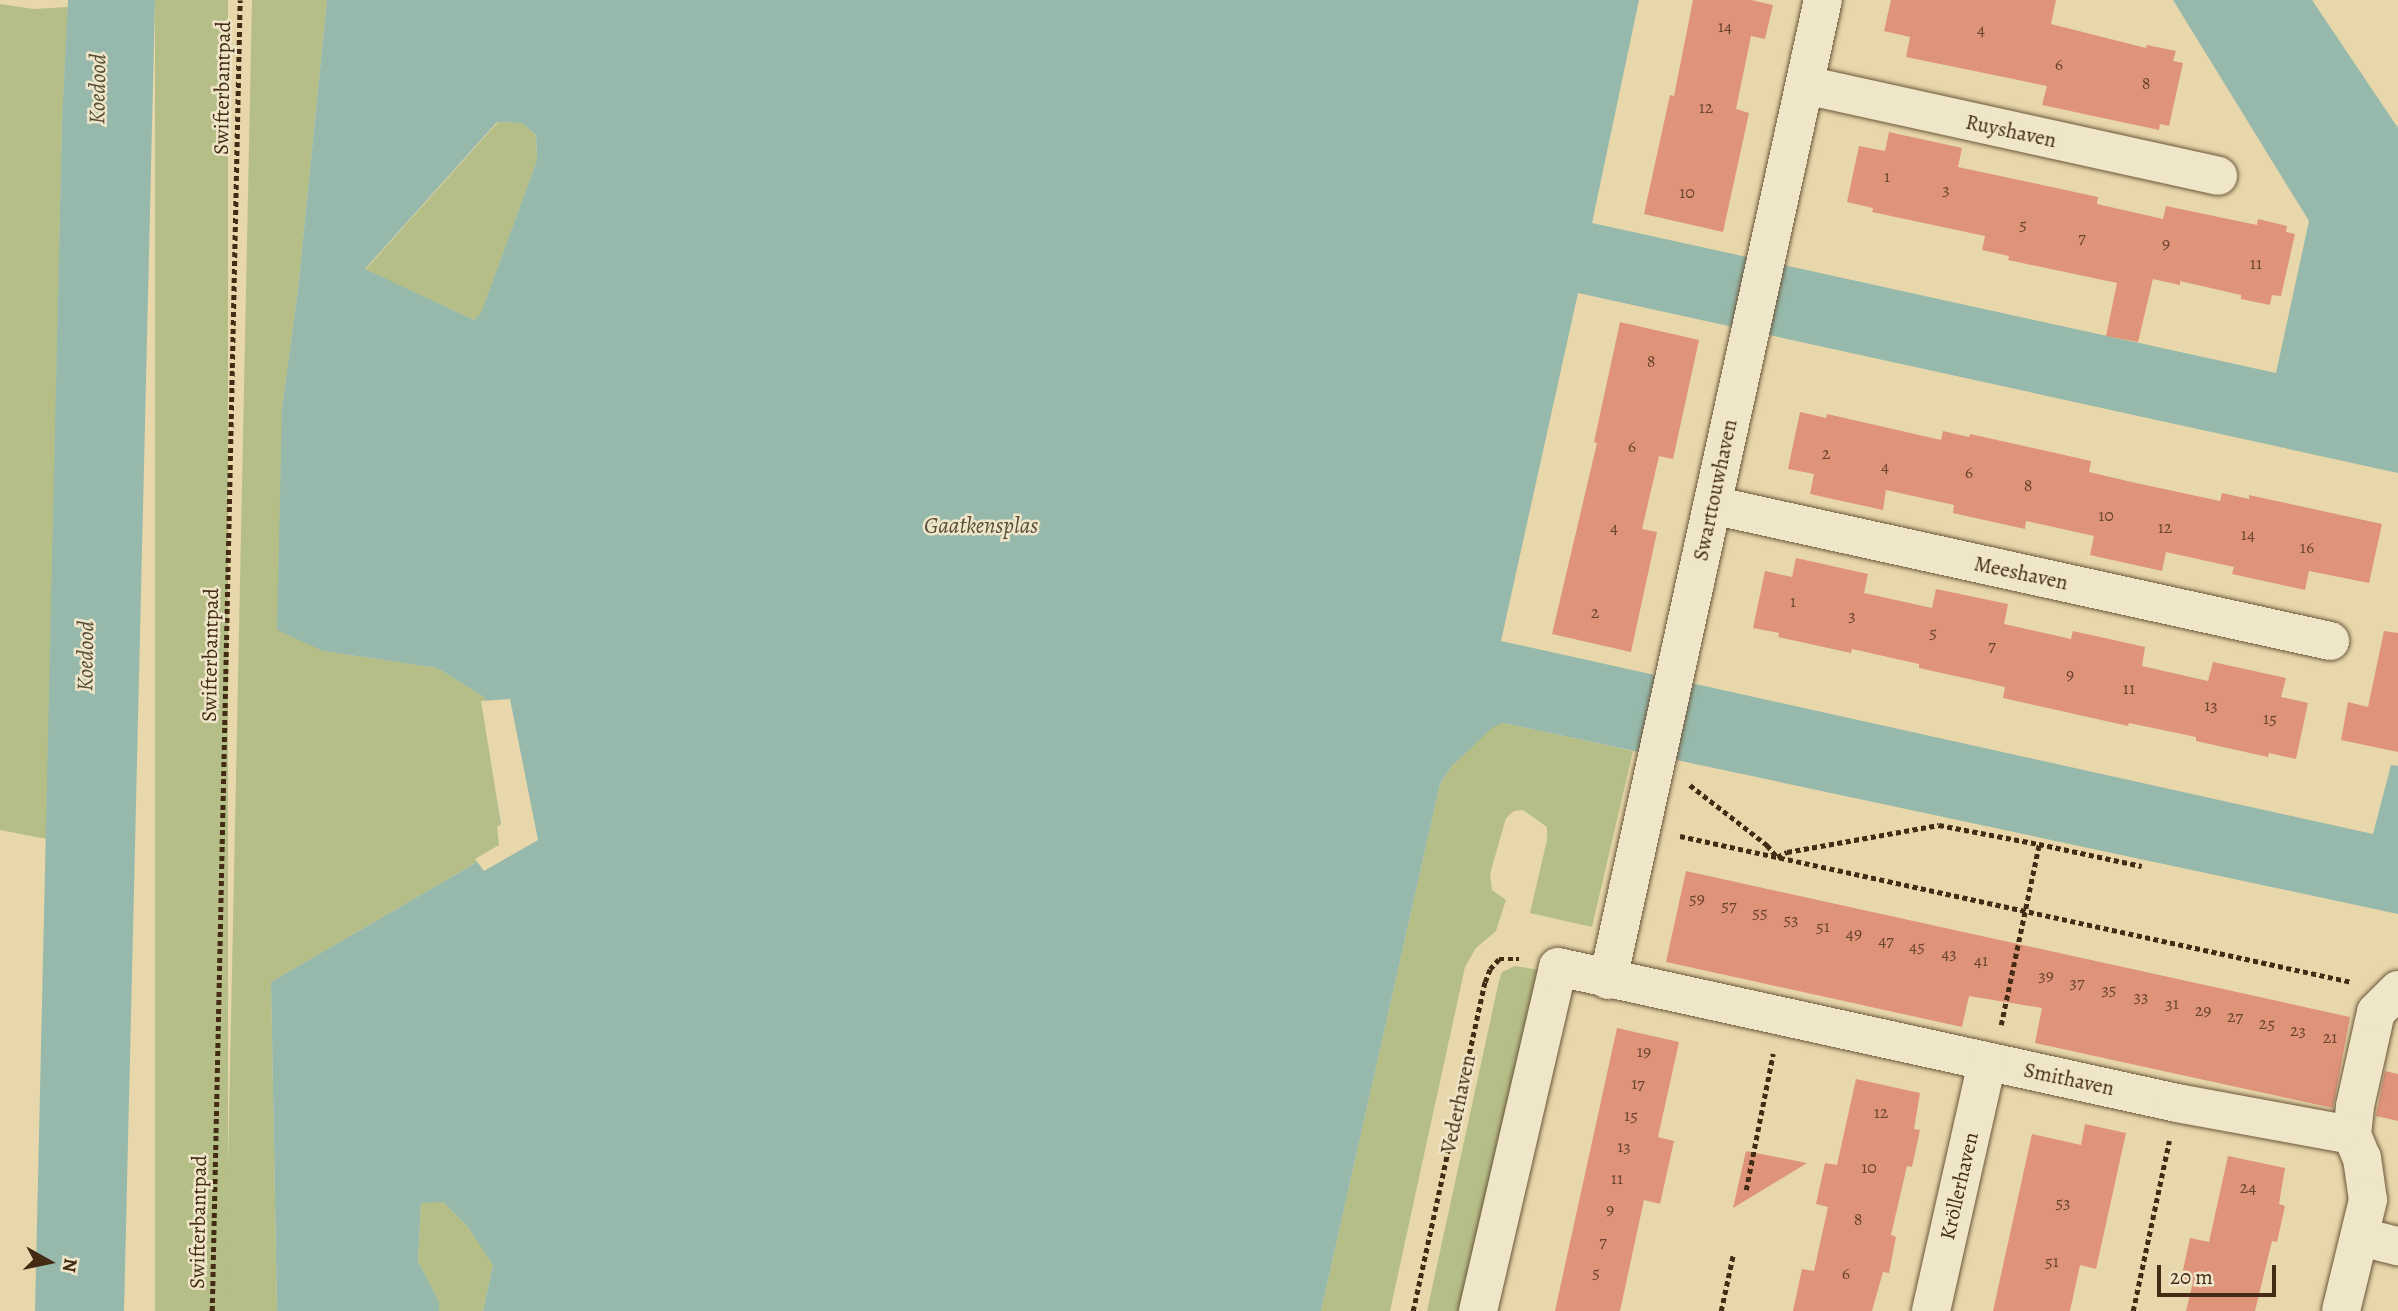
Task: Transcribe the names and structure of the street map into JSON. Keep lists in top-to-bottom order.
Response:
{
  "streets": {
    "street": [
      "Ruyshaven",
      "Swarttouwhaven",
      "Meeshaven",
      "Smithaven",
      "Kröllerhaven"
    ],
    "path": ["Swifterbantpad", "Vederhaven"]
  },
  "crossings": [
    ["Ruyshaven", "Swarttouwhaven"],
    ["Swarttouwhaven", "Meeshaven"],
    ["Swarttouwhaven", "Smithaven"],
    ["Smithaven", "Kröllerhaven"]
  ],
  "water": ["Koedood", "Gaatkensplas"],
  "house_numbers": [
    "14",
    "4",
    "6",
    "8",
    "12",
    "1",
    "3",
    "10",
    "5",
    "7",
    "9",
    "11",
    "8",
    "6",
    "2",
    "4",
    "6",
    "8",
    "10",
    "4",
    "12",
    "14",
    "16",
    "1",
    "2",
    "3",
    "5",
    "7",
    "9",
    "11",
    "13",
    "15",
    "59",
    "57",
    "55",
    "53",
    "51",
    "49",
    "47",
    "45",
    "43",
    "41",
    "39",
    "37",
    "35",
    "33",
    "31",
    "29",
    "27",
    "25",
    "23",
    "21",
    "19",
    "17",
    "12",
    "15",
    "13",
    "10",
    "11",
    "24",
    "53",
    "9",
    "8",
    "7",
    "51",
    "5",
    "6"
  ],
  "scale_bar": "20 m",
  "north": "right"
}
